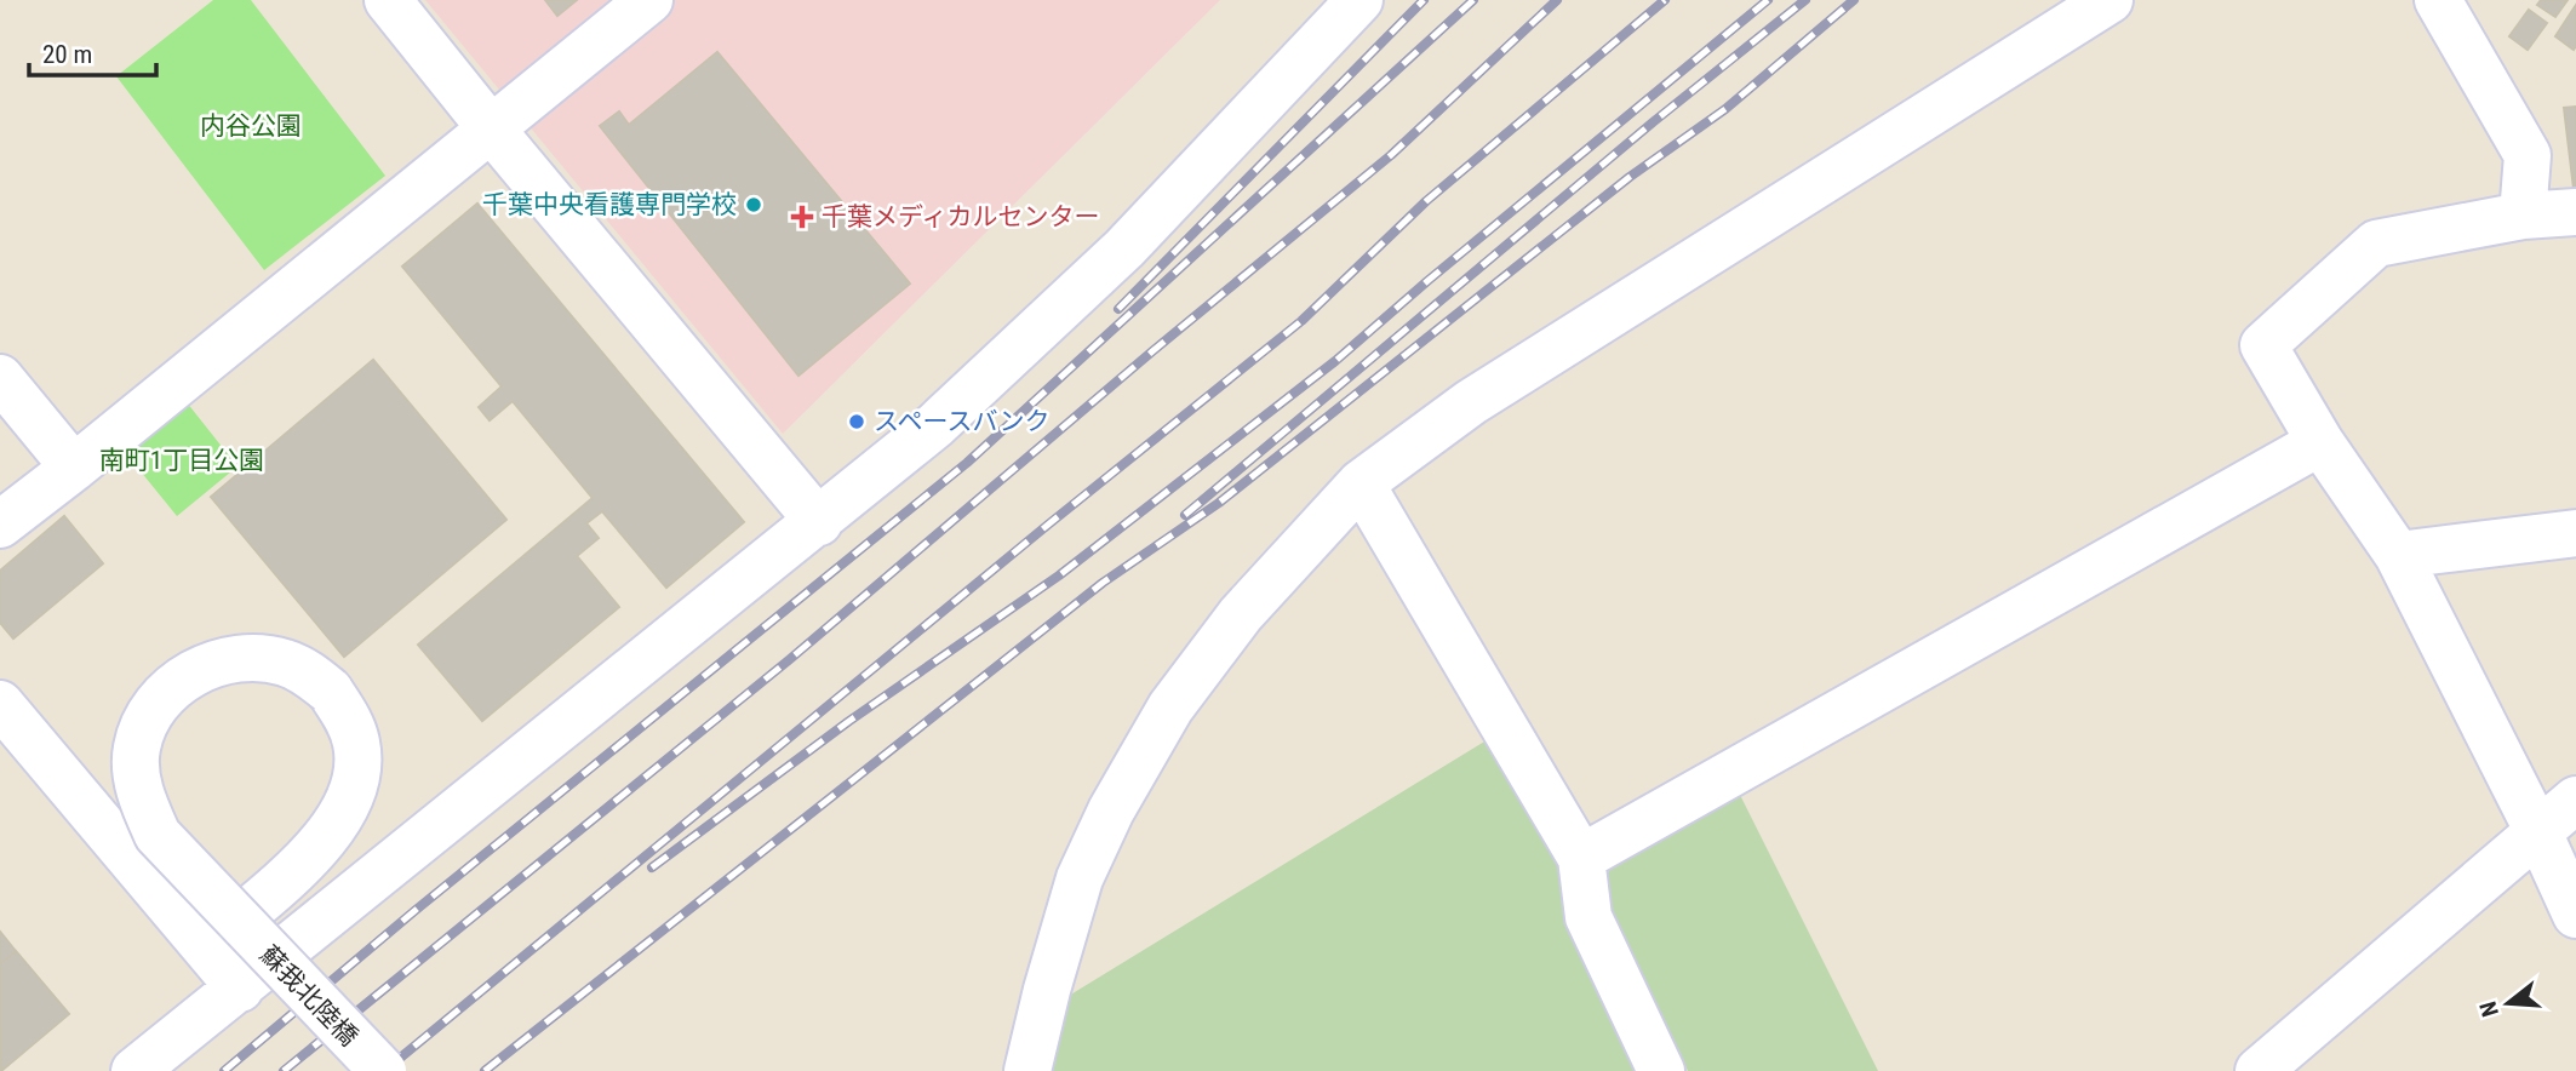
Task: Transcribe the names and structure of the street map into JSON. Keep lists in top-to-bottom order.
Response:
{
  "streets": {
    "street": ["蘇我北陸橋"]
  },
  "parks": ["内谷公園", "南町1丁目公園"],
  "places": {
    "other": ["千葉中央看護専門学校", "スペースバンク"],
    "health": ["千葉メディカルセンター"]
  },
  "scale_bar": "20 m",
  "north": "left"
}
